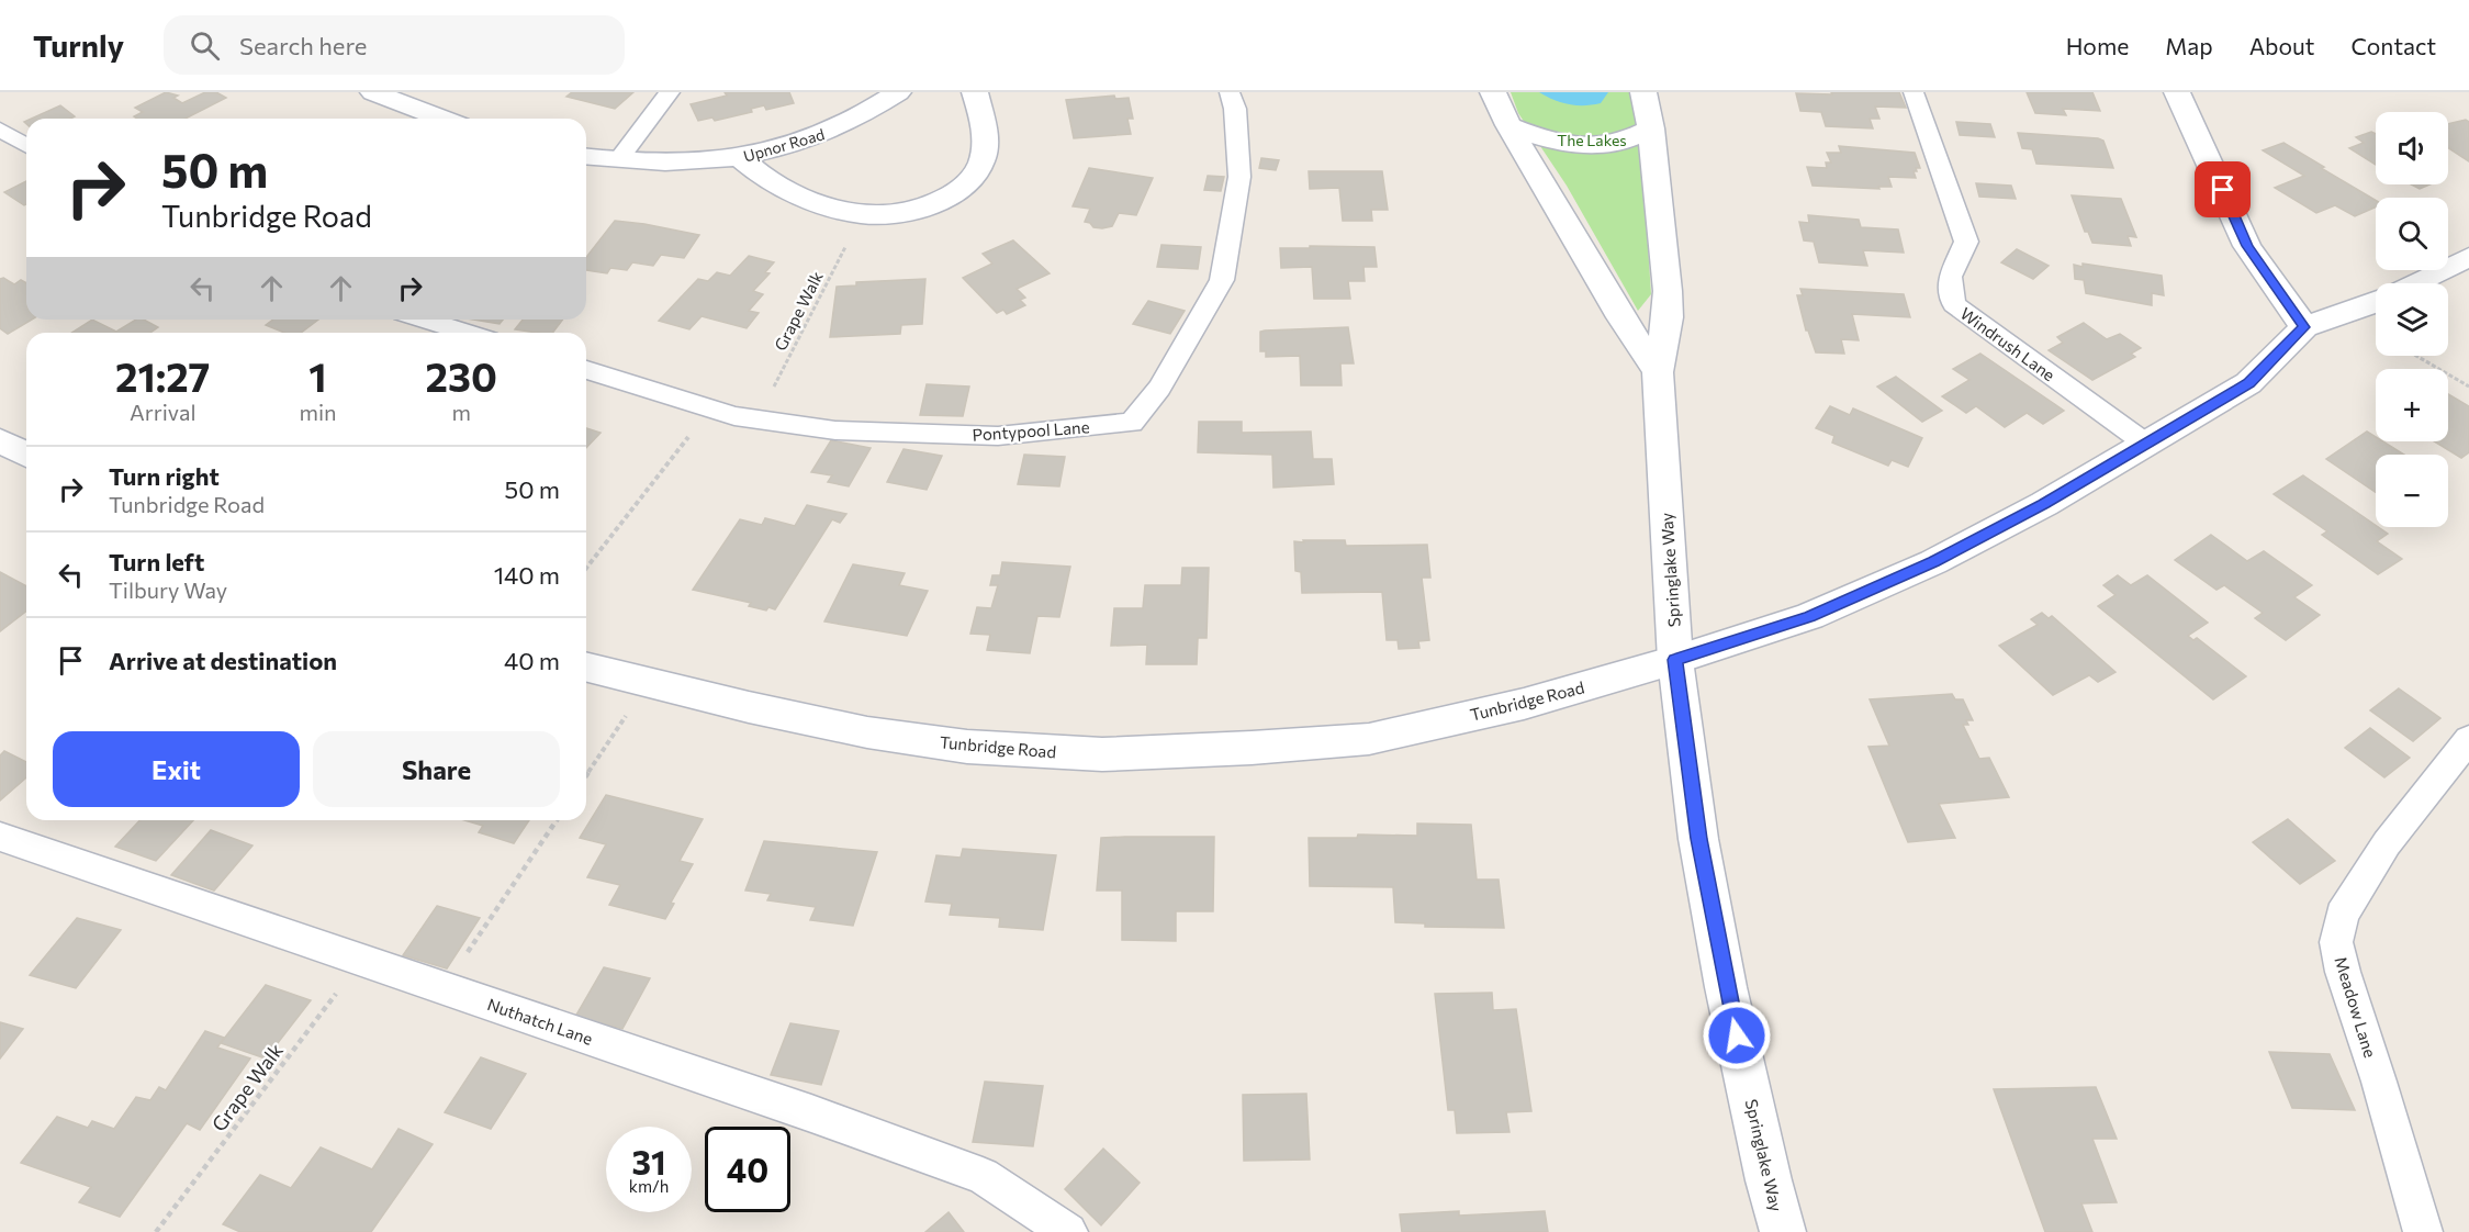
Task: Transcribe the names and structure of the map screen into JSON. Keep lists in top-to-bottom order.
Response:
{
  "streets": {
    "street": ["Upnor Road", "Springlake Way", "Tunbridge Road"],
    "lane": [
      "Windrush Lane",
      "Pontypool Lane",
      "Meadow Lane",
      "Nuthatch Lane"
    ],
    "path": ["Grape Walk"]
  },
  "crossings": [
    ["Grape Walk", "Pontypool Lane"],
    ["Grape Walk", "Nuthatch Lane"],
    ["Windrush Lane", "Tunbridge Road"],
    ["Springlake Way", "Tunbridge Road"]
  ],
  "parks": ["The Lakes"],
  "page": {
    "header": "Turnly",
    "search": "Search here",
    "nav": [
      "Home",
      "Map",
      "About",
      "Contact"
    ],
    "map_buttons": ["+", "−"],
    "turn": ["50 m", "Tunbridge Road"],
    "eta": [
      "21:27",
      "Arrival",
      "1",
      "min",
      "230",
      "m"
    ],
    "list": [
      {
        "name": "Turn right",
        "note": "Tunbridge Road",
        "value": "50 m"
      },
      {
        "name": "Turn left",
        "note": "Tilbury Way",
        "value": "140 m"
      },
      {
        "name": "Arrive at destination",
        "value": "40 m"
      }
    ],
    "buttons": ["Exit", "Share"],
    "speed": "31 km/h",
    "limit": "40"
  }
}
